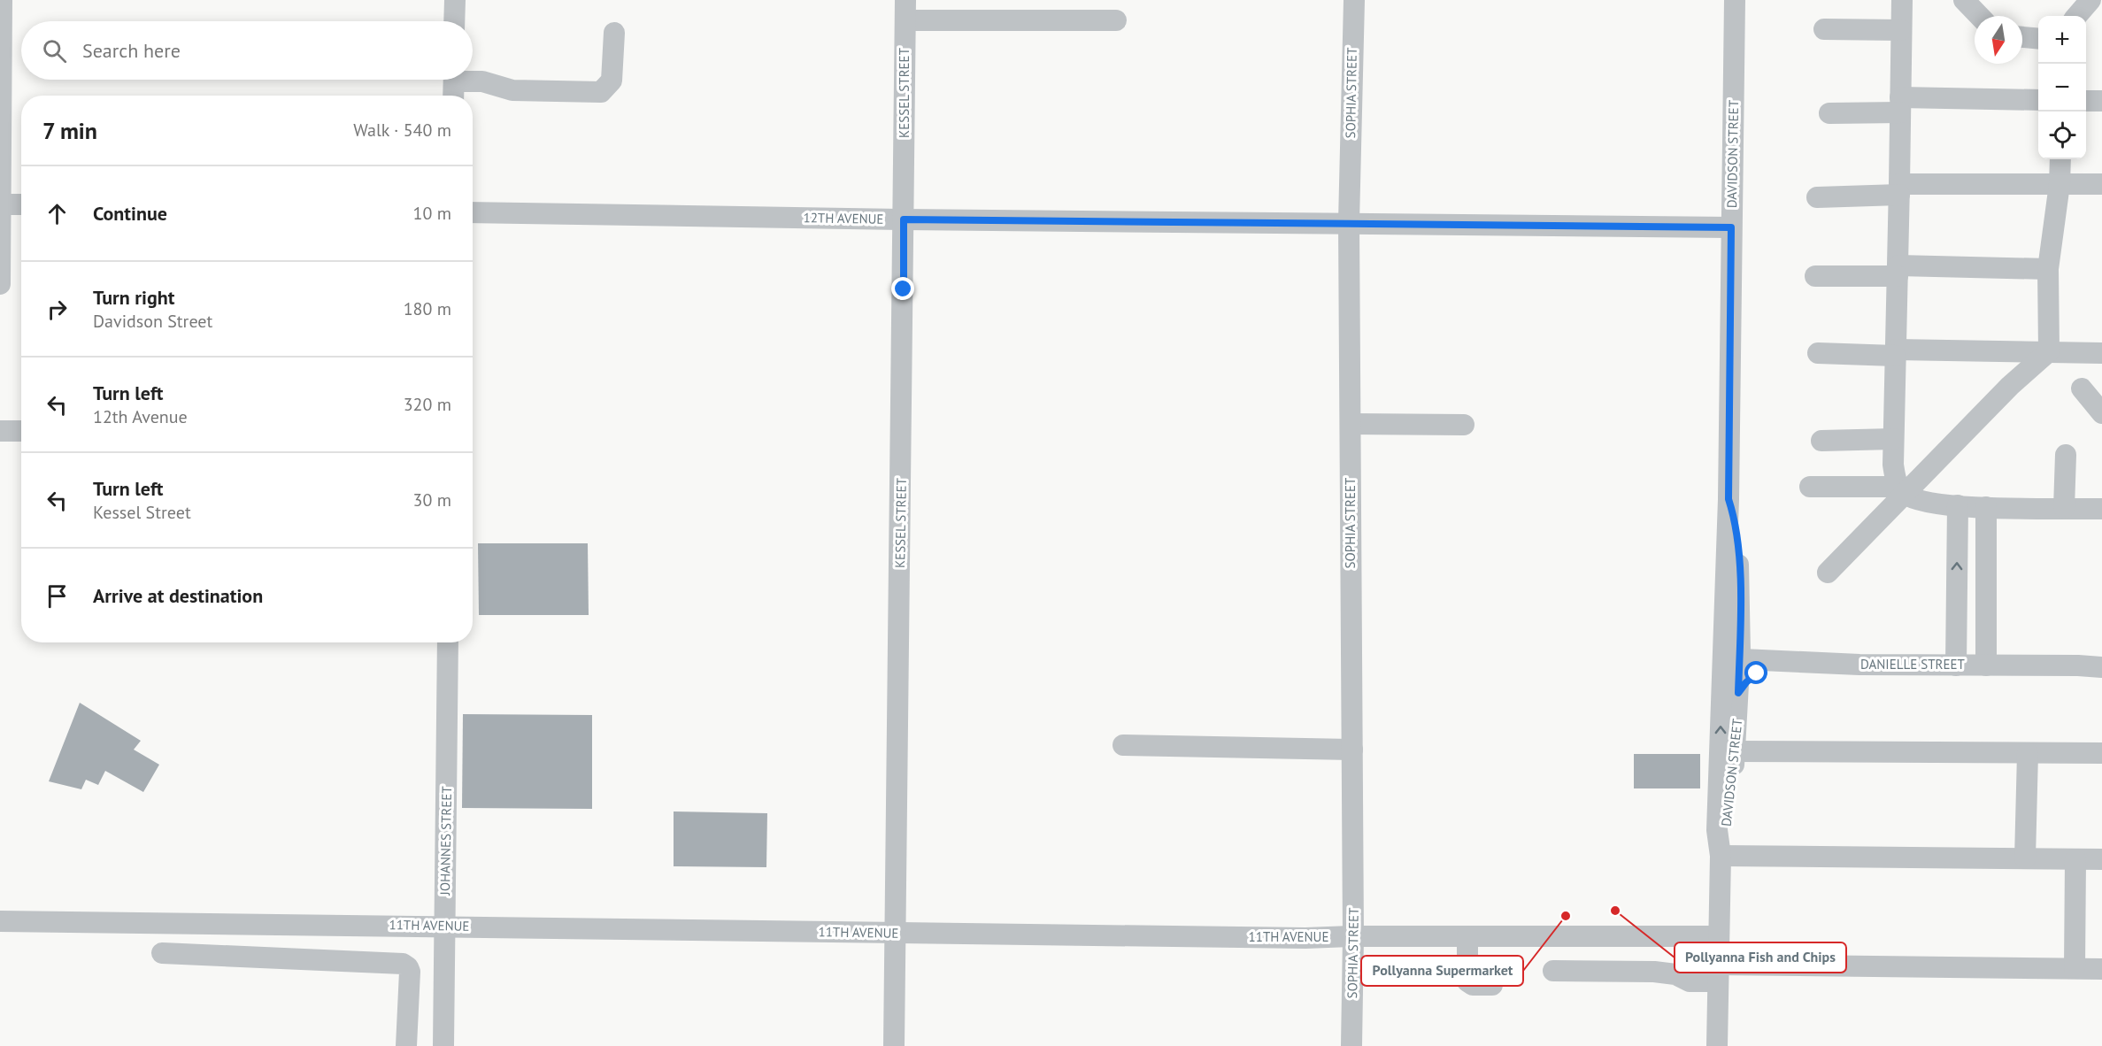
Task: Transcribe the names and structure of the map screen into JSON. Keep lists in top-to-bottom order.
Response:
{
  "streets": {
    "street": [
      "KESSEL STREET",
      "SOPHIA STREET",
      "DAVIDSON STREET",
      "12TH AVENUE",
      "DANIELLE STREET",
      "JOHANNES STREET",
      "11TH AVENUE"
    ]
  },
  "crossings": [
    ["KESSEL STREET", "12TH AVENUE"],
    ["KESSEL STREET", "11TH AVENUE"],
    ["SOPHIA STREET", "12TH AVENUE"],
    ["SOPHIA STREET", "11TH AVENUE"],
    ["DAVIDSON STREET", "12TH AVENUE"],
    ["DAVIDSON STREET", "DANIELLE STREET"],
    ["DAVIDSON STREET", "11TH AVENUE"],
    ["JOHANNES STREET", "11TH AVENUE"]
  ],
  "places": ["Pollyanna Fish and Chips", "Pollyanna Supermarket"],
  "north": "bottom",
  "page": {
    "map_buttons": ["+", "−"],
    "search": "Search here",
    "heading": ["7 min", "Walk · 540 m"],
    "list": [
      ["Continue", "10 m"],
      ["Turn right", "Davidson Street", "180 m"],
      ["Turn left", "12th Avenue", "320 m"],
      ["Turn left", "Kessel Street", "30 m"],
      "Arrive at destination"
    ]
  }
}
